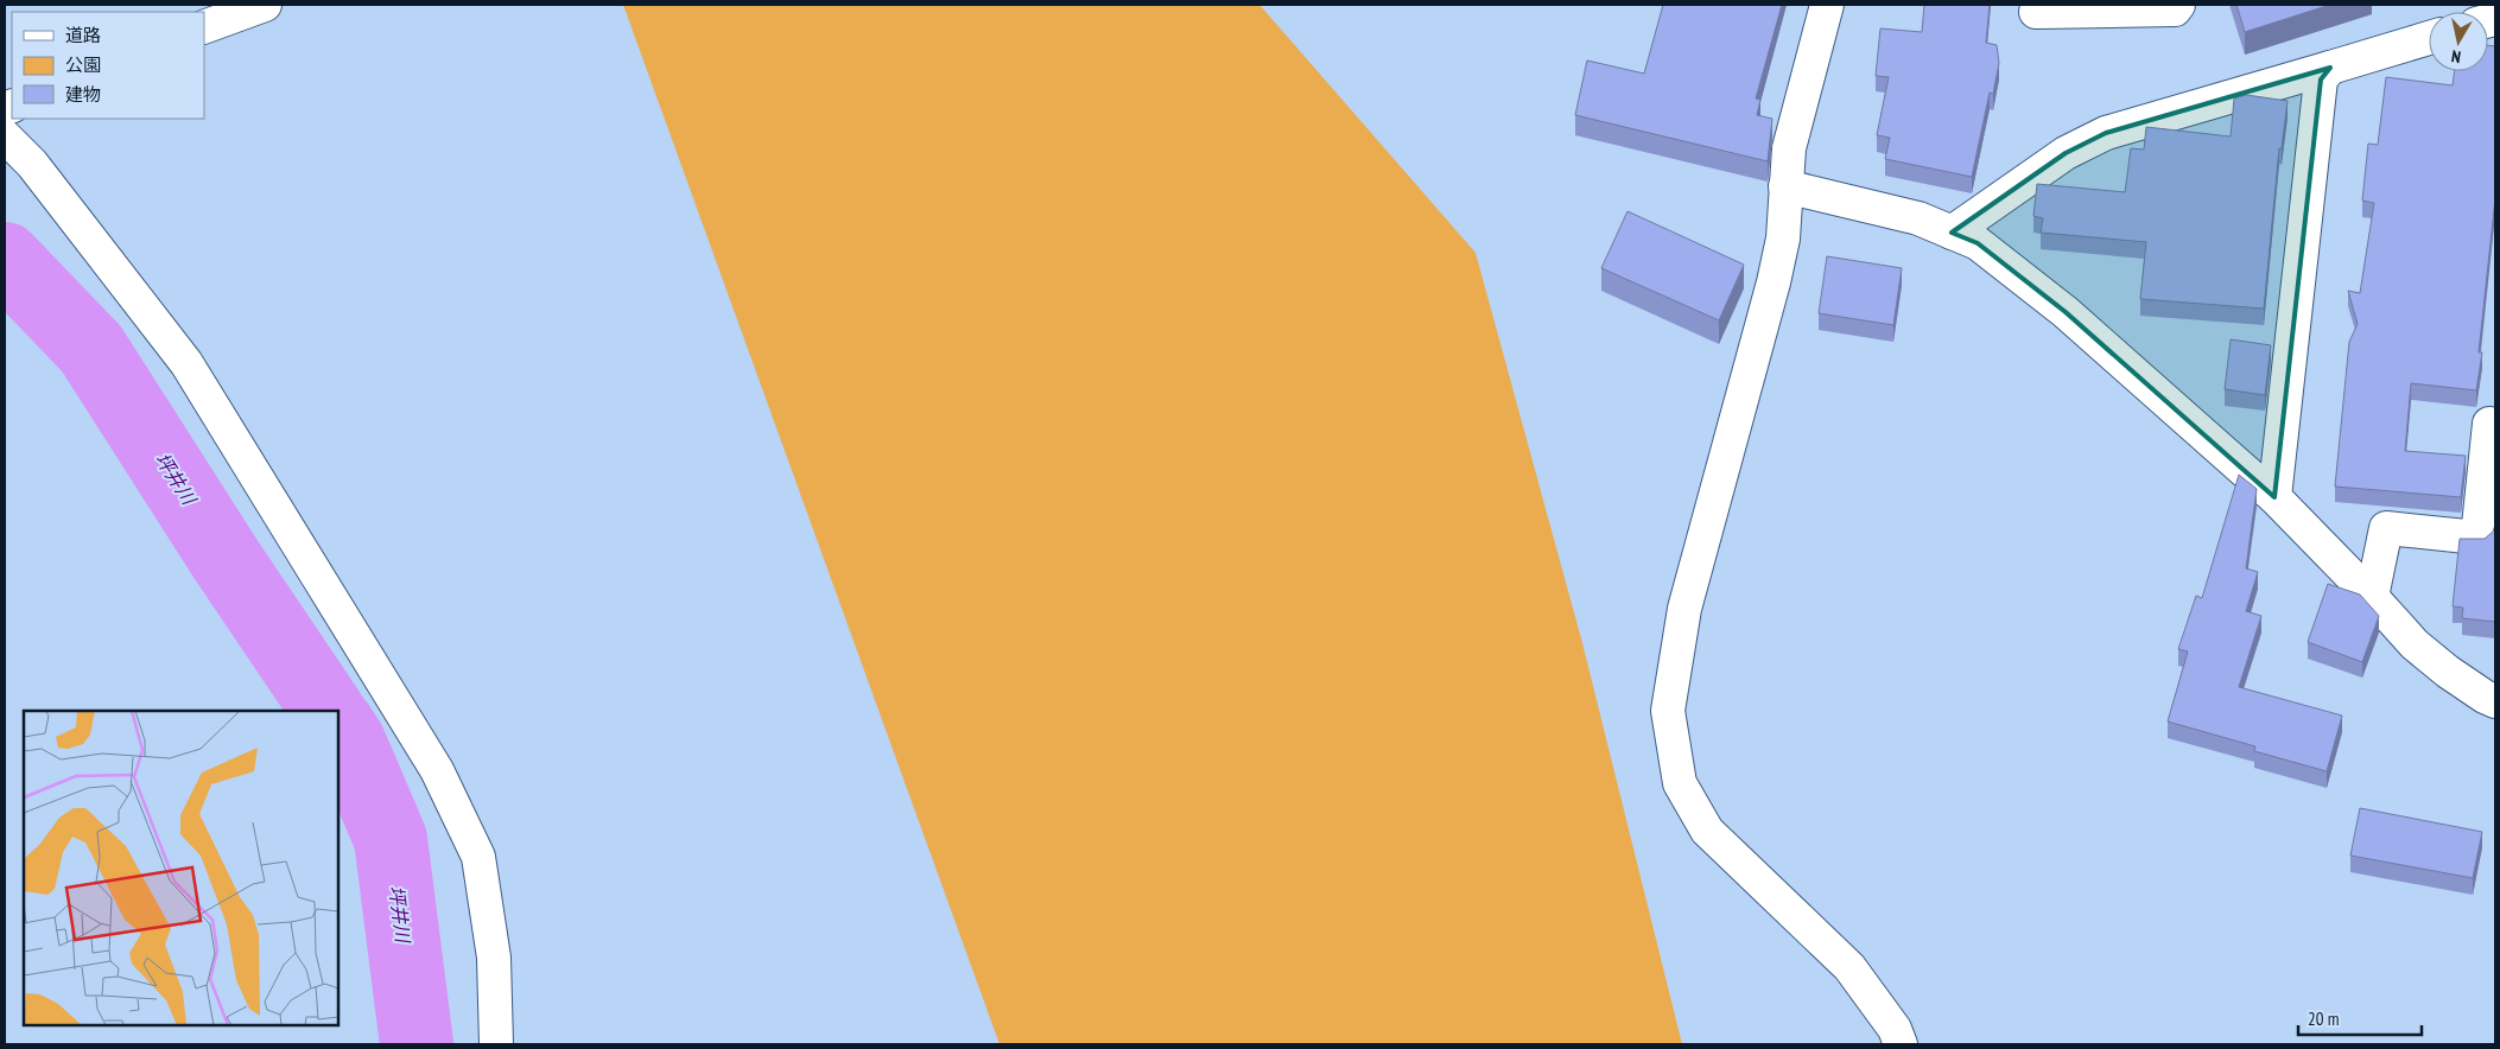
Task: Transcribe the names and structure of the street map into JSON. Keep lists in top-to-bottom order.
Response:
{
  "water": ["坪井川"],
  "legend": ["道路", "公園", "建物"],
  "scale_bar": "20 m",
  "north": "bottom"
}
